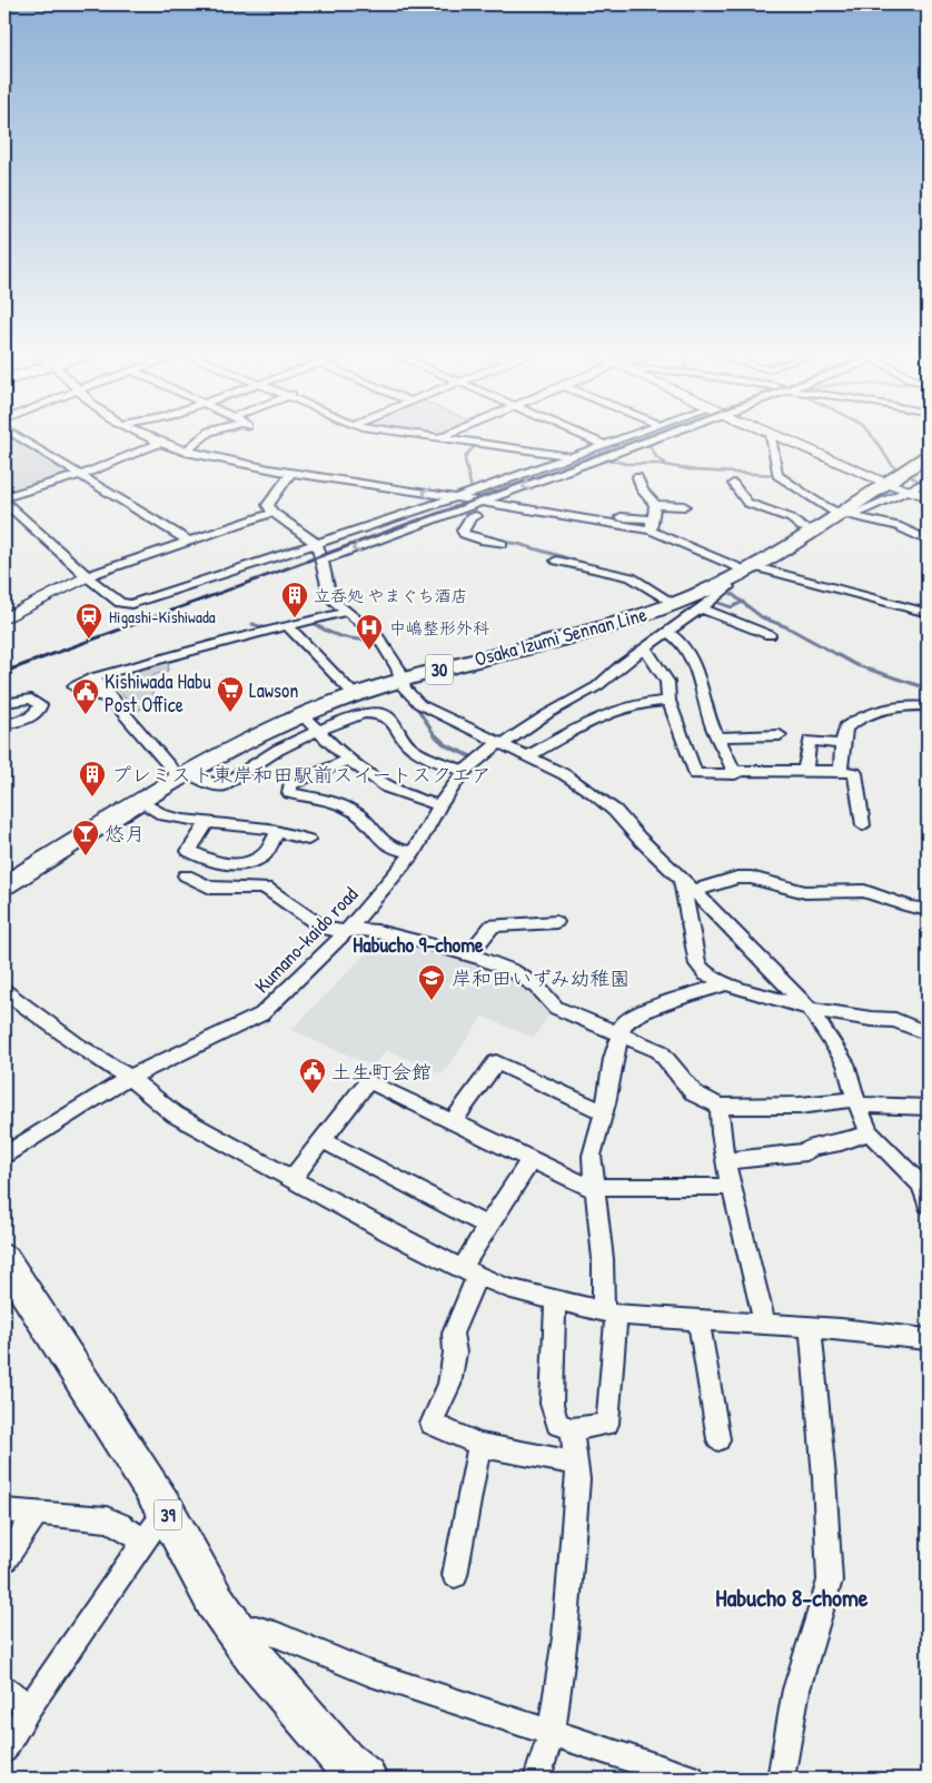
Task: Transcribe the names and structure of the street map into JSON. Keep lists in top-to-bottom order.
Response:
{
  "streets": {
    "main road": ["Osaka Izumi Sennan Line", "30", "39"],
    "street": ["Kumano-kaido road"]
  },
  "crossings": [
    ["Osaka Izumi Sennan Line", "Kumano-kaido road"]
  ],
  "districts": ["Habucho 9-chome", "Habucho 8-chome"],
  "places": {
    "building": ["立呑処 やまぐち酒店", "プレミスト東岸和田駅前スイートスクエア"],
    "station": ["Higashi-Kishiwada"],
    "hospital": ["中嶋整形外科"],
    "supermarket": ["Lawson"],
    "public building": ["Kishiwada Habu Post Office", "土生町会館"],
    "bar": ["悠月"],
    "school or university": ["岸和田いずみ幼稚園"]
  }
}
